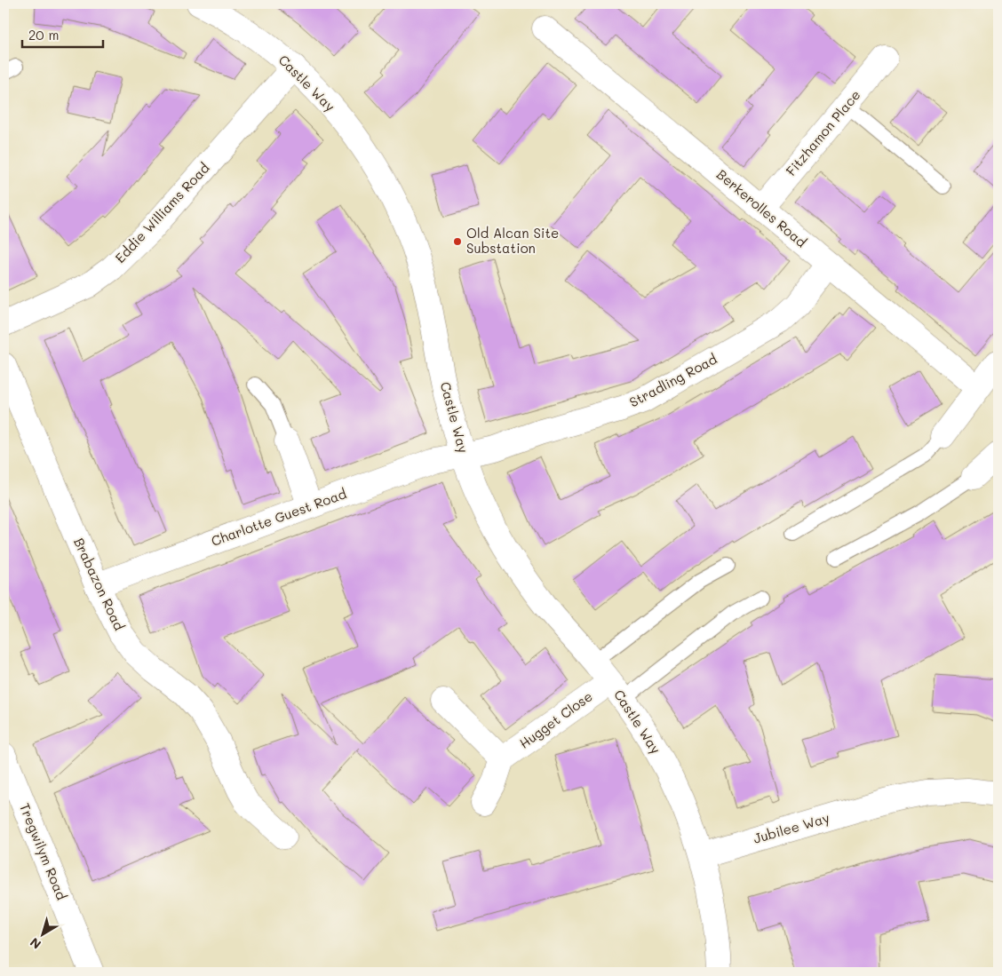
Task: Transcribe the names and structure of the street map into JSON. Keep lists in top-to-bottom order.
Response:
{
  "streets": {
    "street": [
      "Castle Way",
      "Fitzhamon Place",
      "Berkerolles Road",
      "Eddie Williams Road",
      "Stradling Road",
      "Charlotte Guest Road",
      "Brabazon Road",
      "Hugget Close",
      "Jubilee Way",
      "Tregwilym Road"
    ]
  },
  "crossings": [
    ["Castle Way", "Eddie Williams Road"],
    ["Castle Way", "Stradling Road"],
    ["Castle Way", "Charlotte Guest Road"],
    ["Castle Way", "Hugget Close"],
    ["Castle Way", "Jubilee Way"],
    ["Fitzhamon Place", "Berkerolles Road"],
    ["Berkerolles Road", "Stradling Road"],
    ["Stradling Road", "Charlotte Guest Road"],
    ["Charlotte Guest Road", "Brabazon Road"]
  ],
  "places": ["Old Alcan Site Substation"],
  "scale_bar": "20 m",
  "north": "bottom left"
}
